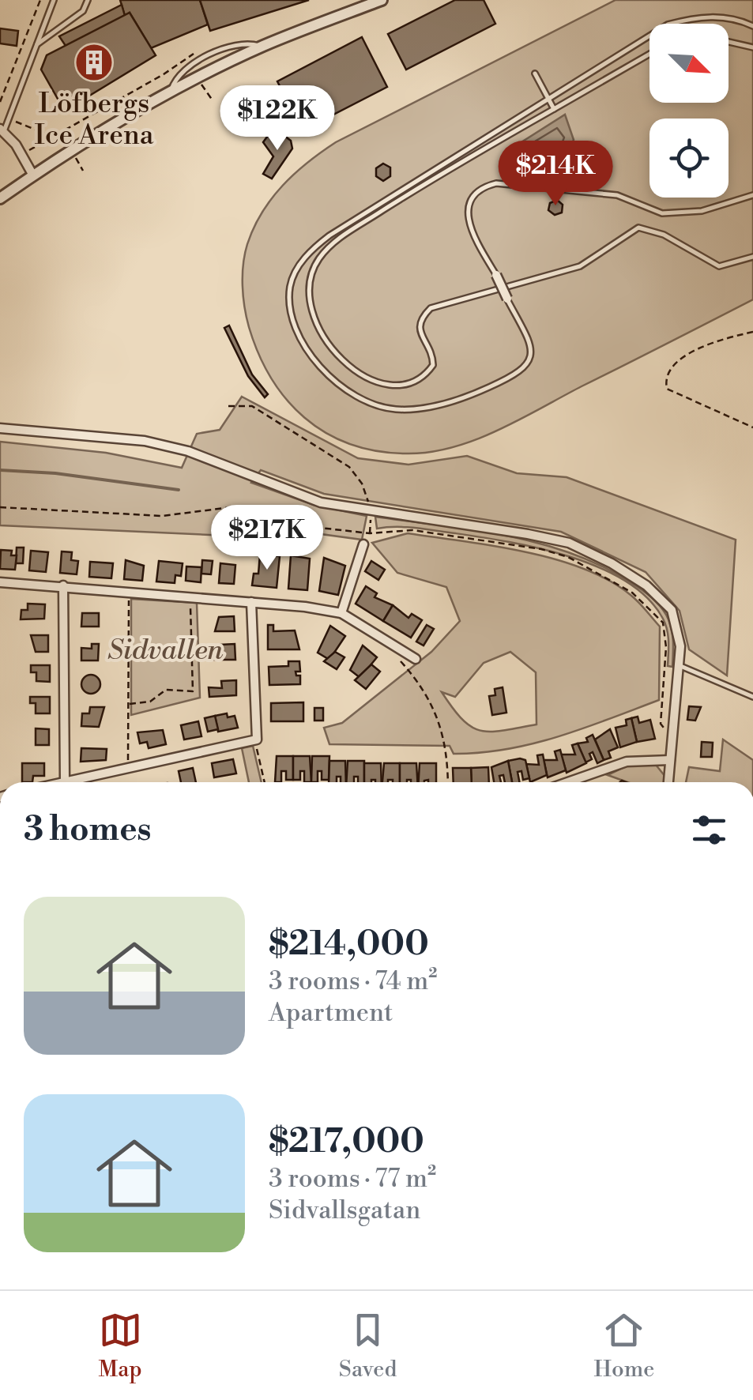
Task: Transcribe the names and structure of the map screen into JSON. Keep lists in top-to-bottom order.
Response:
{
  "parks": ["Sidvallen"],
  "places": {
    "building": ["Löfbergs Ice Arena"]
  },
  "north": "bottom right",
  "page": {
    "price": ["$122K", "$214K", "$217K"],
    "heading": "3 homes",
    "list": [
      {
        "name": "$214,000",
        "note": "3 rooms · 74 m² · Apartment"
      },
      {
        "name": "$217,000",
        "note": "3 rooms · 77 m² · Sidvallsgatan"
      }
    ],
    "tabs": ["Map", "Saved", "Home"]
  }
}
